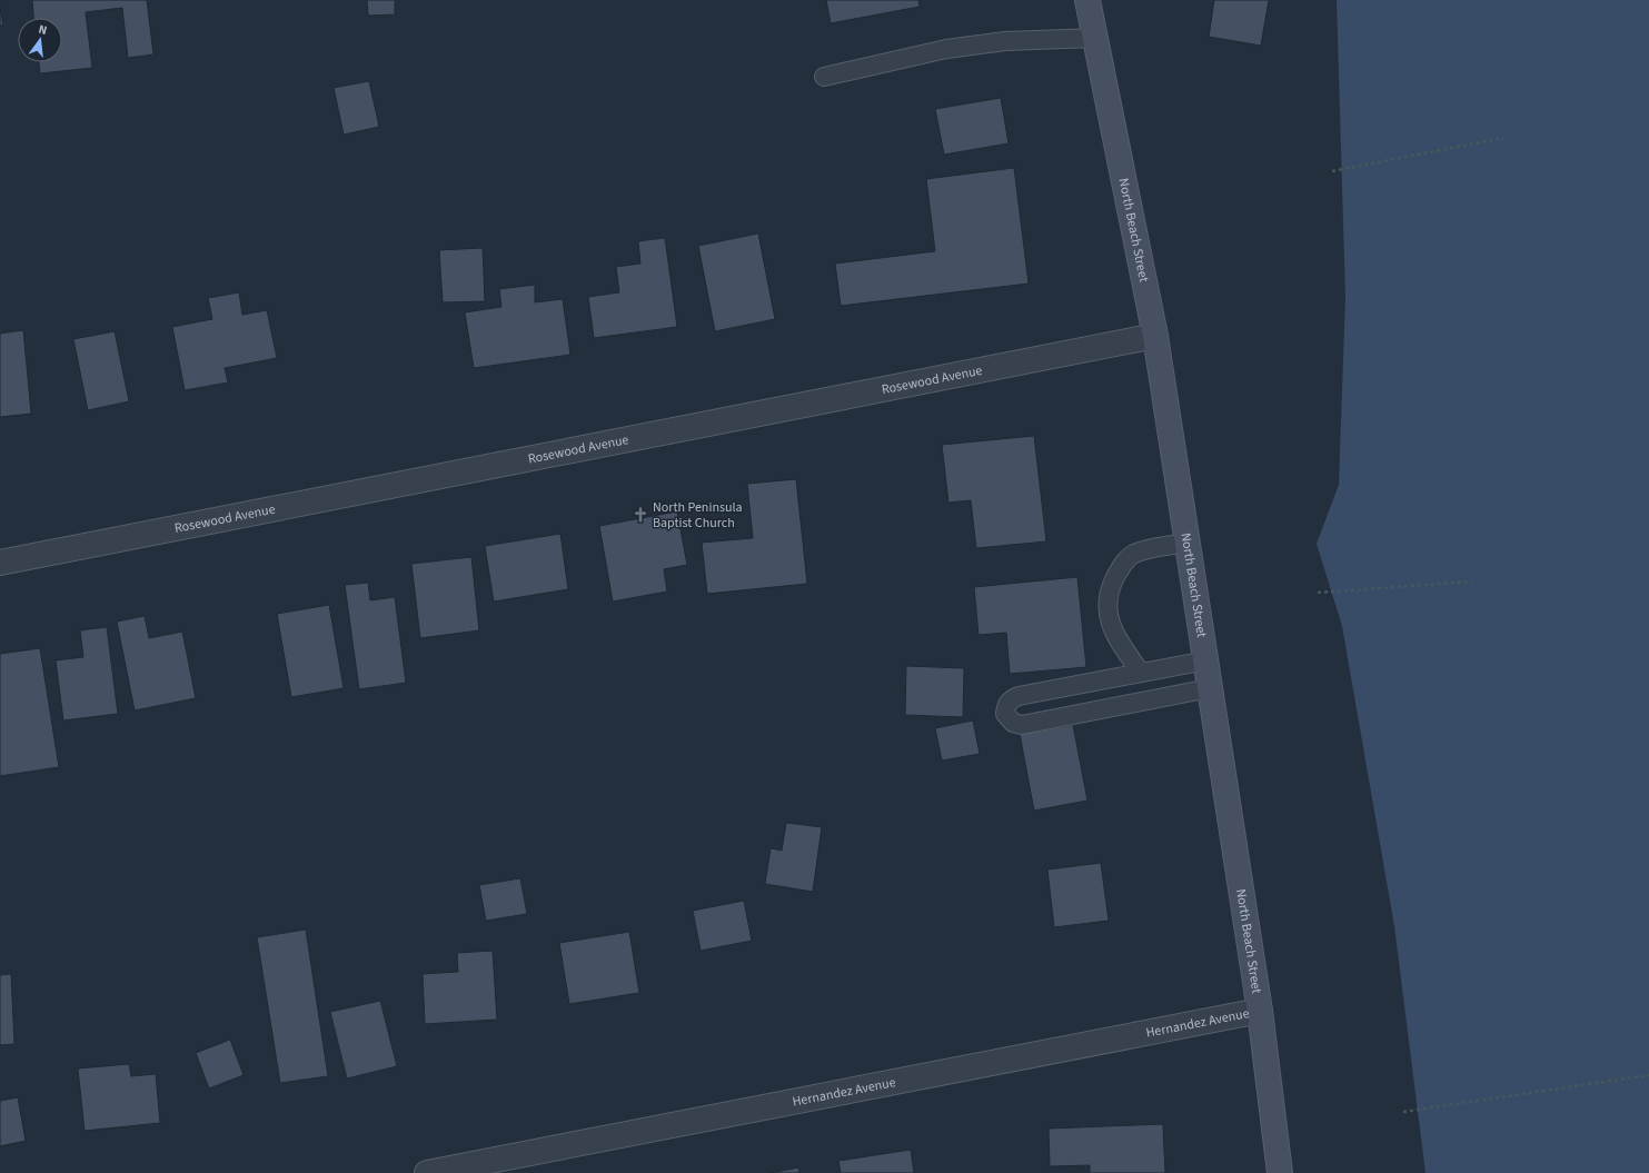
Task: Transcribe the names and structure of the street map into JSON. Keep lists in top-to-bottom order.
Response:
{
  "streets": {
    "street": ["North Beach Street", "Rosewood Avenue", "Hernandez Avenue"]
  },
  "crossings": [
    ["North Beach Street", "Rosewood Avenue"],
    ["North Beach Street", "Hernandez Avenue"]
  ],
  "places": {
    "church": ["North Peninsula Baptist Church"]
  },
  "north": "top"
}
